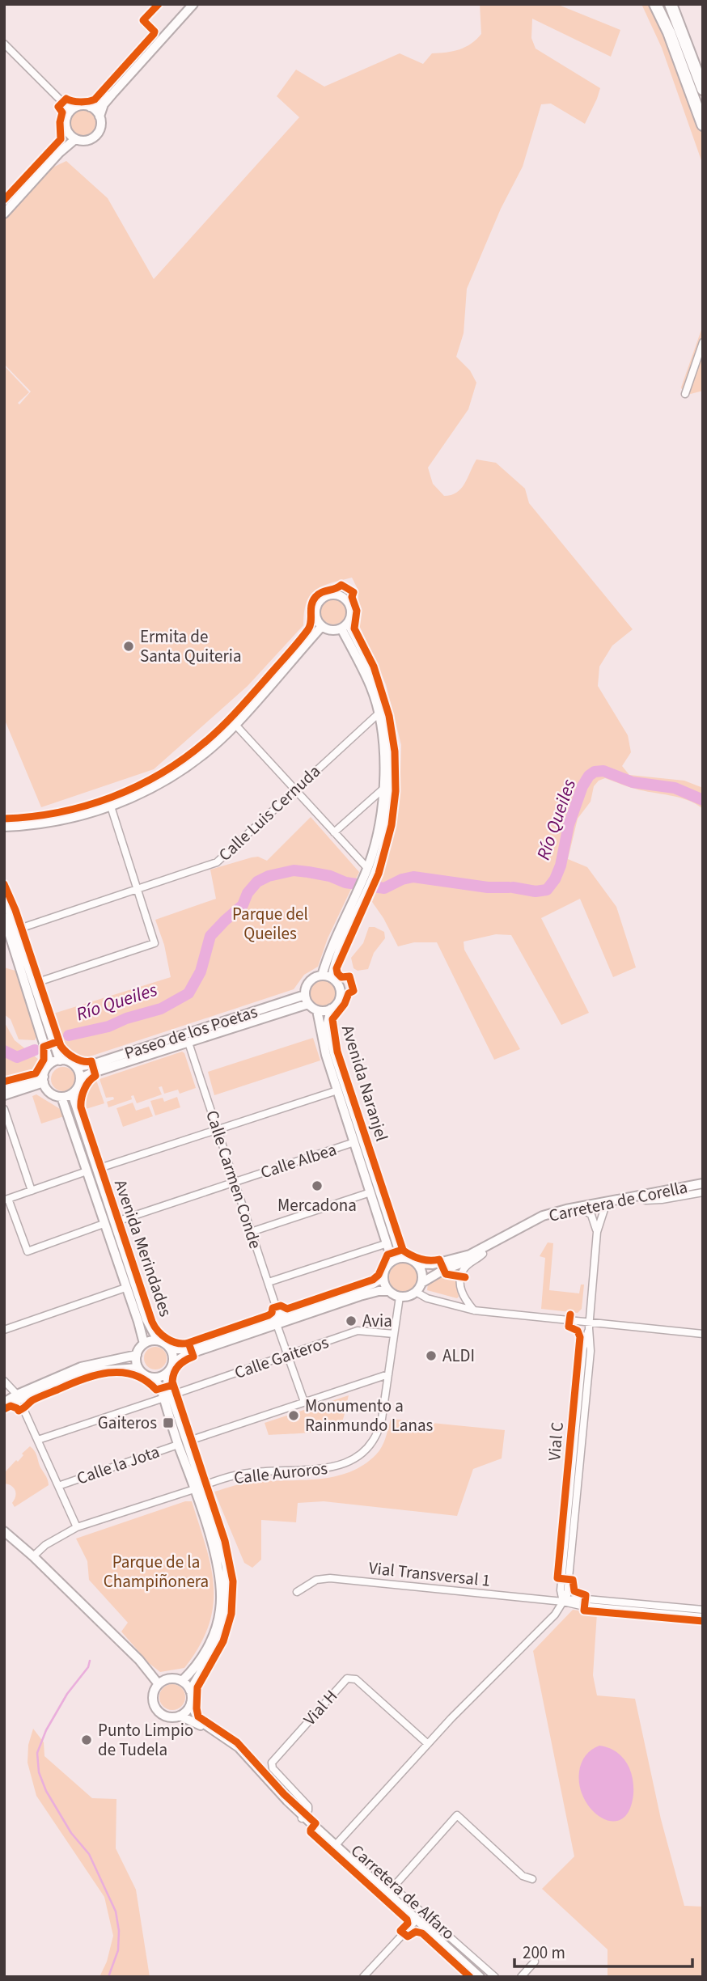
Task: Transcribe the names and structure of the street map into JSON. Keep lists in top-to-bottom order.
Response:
{
  "streets": {
    "main road": [
      "Paseo de los Poetas",
      "Avenida Naranjel",
      "Carretera de Corella",
      "Avenida Merindades",
      "Carretera de Alfaro"
    ],
    "street": [
      "Calle Luis Cernuda",
      "Calle Albea",
      "Calle Carmen Conde",
      "Calle Gaiteros",
      "Vial C",
      "Calle la Jota",
      "Calle Auroros",
      "Vial Transversal 1",
      "Vial H"
    ]
  },
  "crossings": [
    ["Paseo de los Poetas", "Avenida Naranjel"],
    ["Paseo de los Poetas", "Calle Carmen Conde"],
    ["Paseo de los Poetas", "Avenida Merindades"],
    ["Avenida Naranjel", "Calle Albea"],
    ["Avenida Naranjel", "Carretera de Corella"],
    ["Avenida Naranjel", "Calle Auroros"],
    ["Calle Albea", "Calle Carmen Conde"],
    ["Calle Albea", "Avenida Merindades"],
    ["Calle Carmen Conde", "Calle Gaiteros"],
    ["Calle Carmen Conde", "Calle la Jota"],
    ["Carretera de Corella", "Vial C"],
    ["Carretera de Corella", "Calle Auroros"],
    ["Calle Gaiteros", "Calle Auroros"],
    ["Vial C", "Vial Transversal 1"],
    ["Calle la Jota", "Calle Auroros"],
    ["Vial H", "Carretera de Alfaro"]
  ],
  "water": ["Río Queiles"],
  "parks": ["Parque del Queiles", "Parque de la Champiñonera"],
  "places": {
    "other": [
      "Ermita de Santa Quiteria",
      "Mercadona",
      "Avia",
      "ALDI",
      "Monumento a Rainmundo Lanas",
      "Punto Limpio de Tudela"
    ],
    "transit": ["Gaiteros"]
  },
  "scale_bar": "200 m"
}
